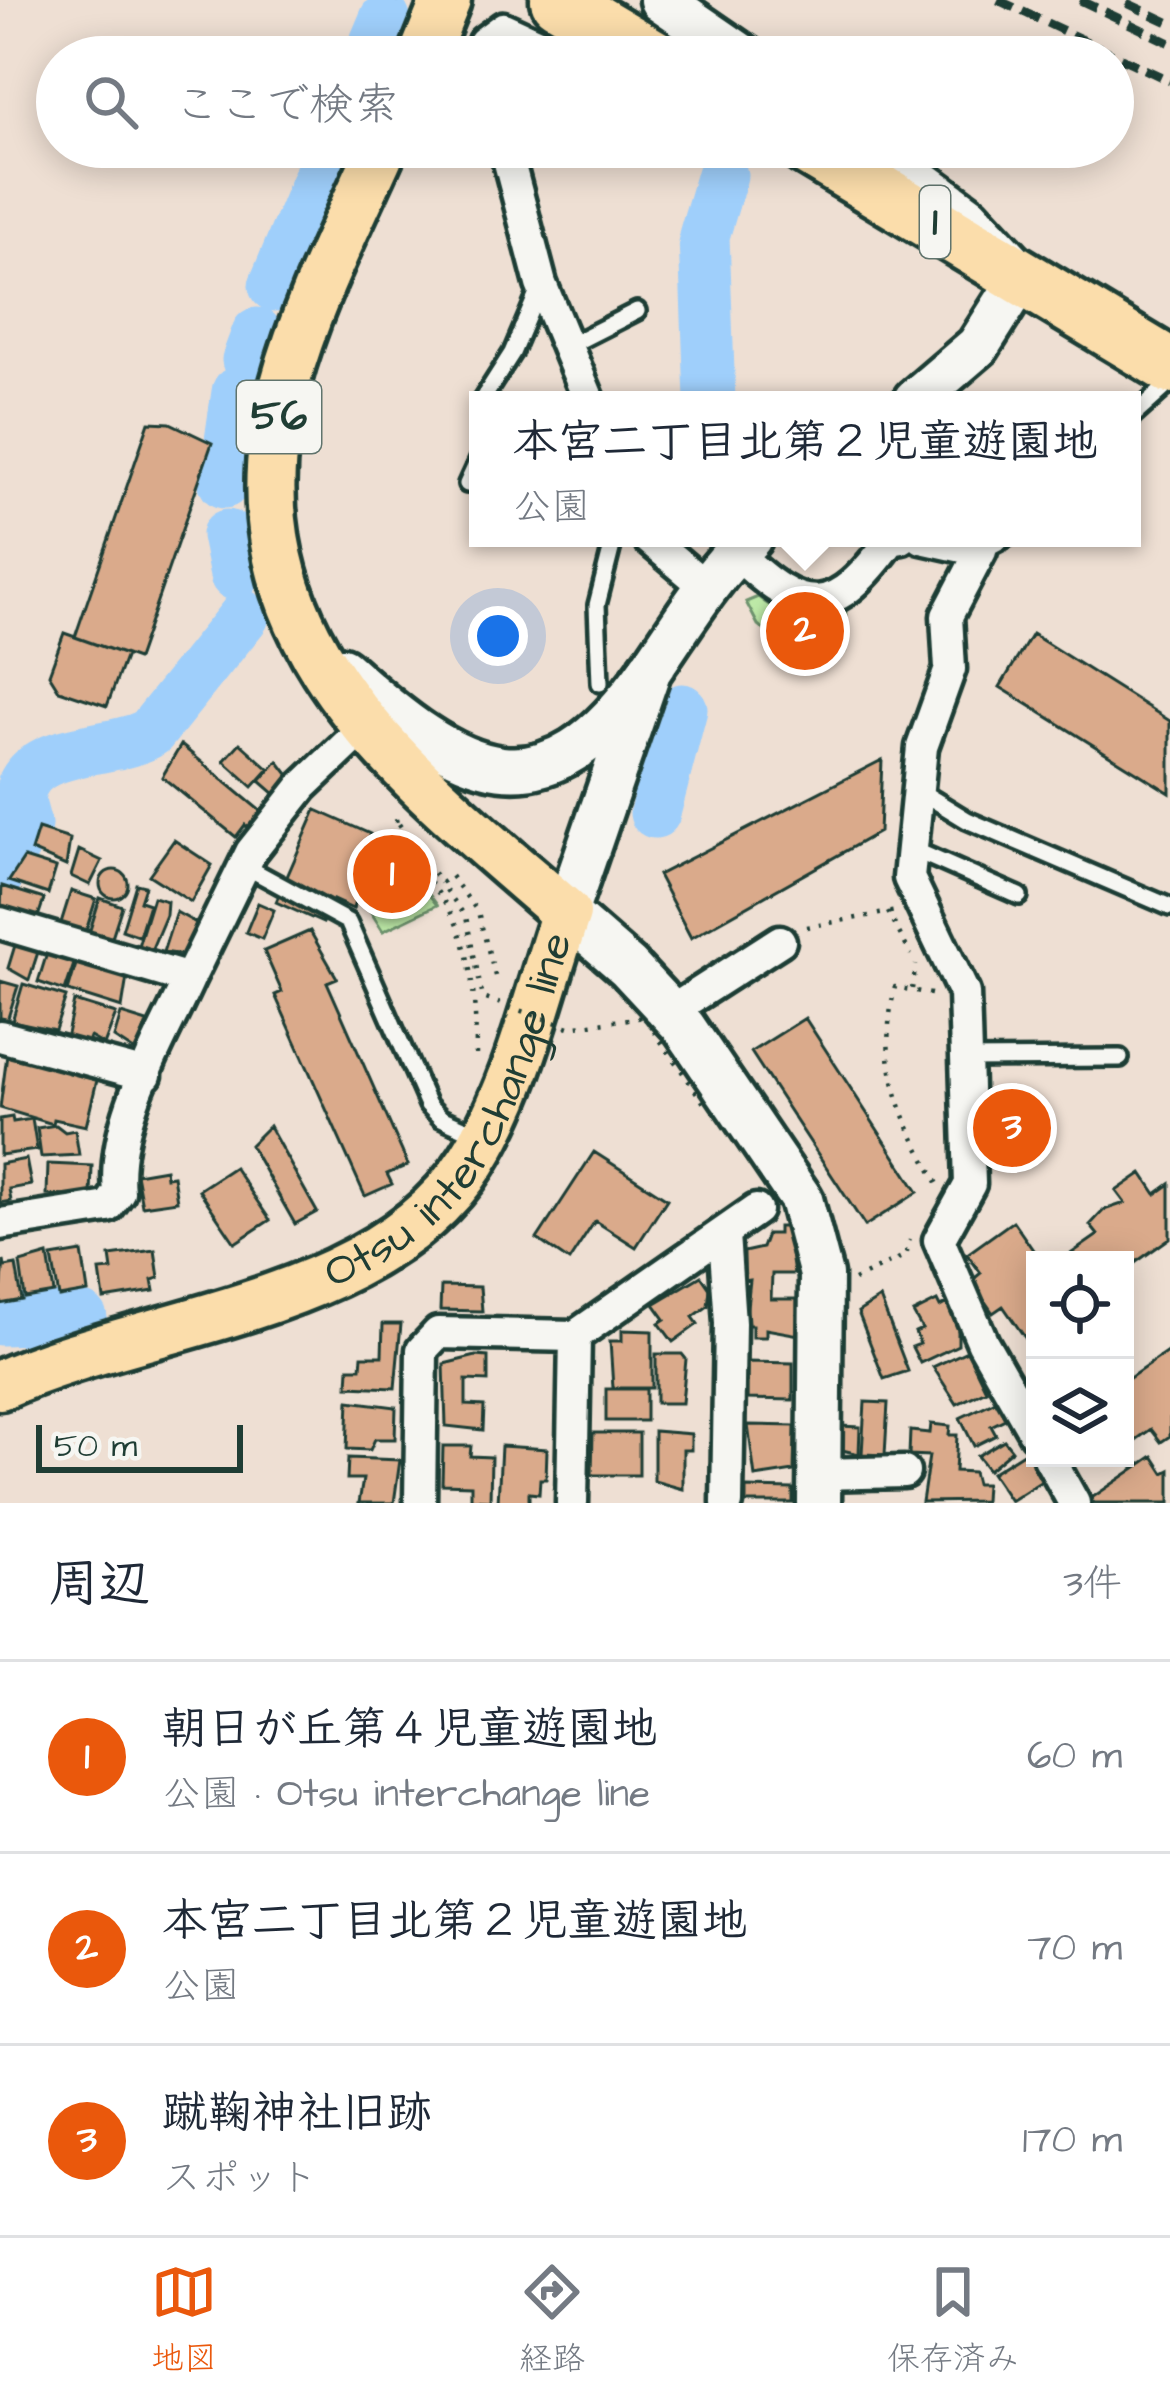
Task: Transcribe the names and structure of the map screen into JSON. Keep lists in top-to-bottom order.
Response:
{
  "streets": {
    "highway": ["1"],
    "main road": ["56", "Otsu interchange line"]
  },
  "scale_bar": "50 m",
  "page": {
    "search": "ここで検索",
    "popup": ["本宮二丁目北第２児童遊園地", "公園"],
    "pins": ["2", "1", "3"],
    "scale": "50 m",
    "heading": ["周辺", "3件"],
    "list": [
      {
        "mark": "1",
        "name": "朝日が丘第４児童遊園地",
        "note": "公園 · Otsu interchange line",
        "value": "60 m"
      },
      {
        "mark": "2",
        "name": "本宮二丁目北第２児童遊園地",
        "note": "公園",
        "value": "70 m"
      },
      {
        "mark": "3",
        "name": "蹴鞠神社旧跡",
        "note": "スポット",
        "value": "170 m"
      }
    ],
    "nav": ["地図", "経路", "保存済み"]
  }
}
